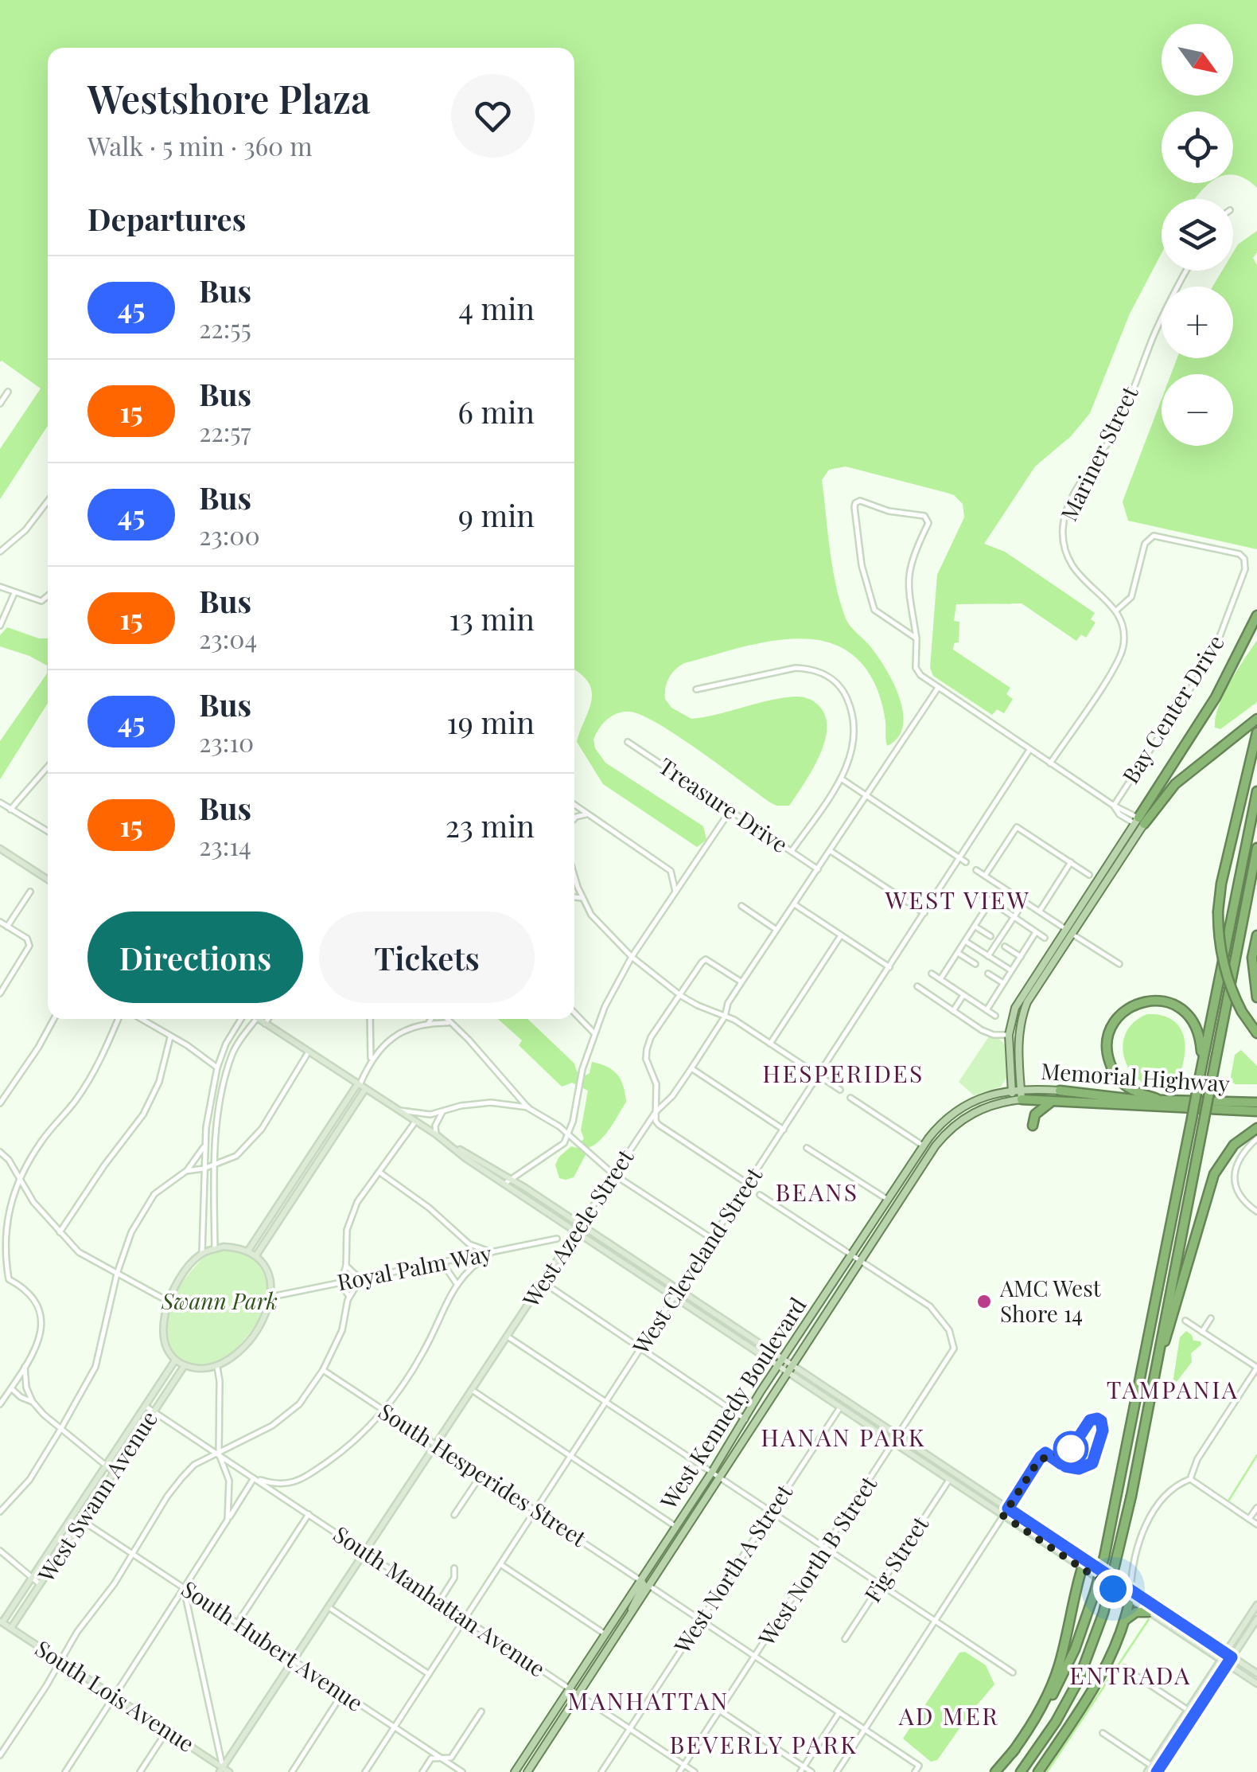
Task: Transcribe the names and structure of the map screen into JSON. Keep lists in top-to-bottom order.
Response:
{
  "streets": {
    "highway": ["Memorial Highway"],
    "main road": ["West Kennedy Boulevard"],
    "street": [
      "Mariner Street",
      "Bay Center Drive",
      "Treasure Drive",
      "West Azeele Street",
      "West Cleveland Street",
      "Royal Palm Way",
      "South Hesperides Street",
      "West Swann Avenue",
      "Fig Street",
      "West North B Street",
      "West North A Street",
      "South Manhattan Avenue",
      "South Hubert Avenue",
      "South Lois Avenue"
    ]
  },
  "crossings": [
    ["Mariner Street", "Bay Center Drive"],
    ["Treasure Drive", "West Azeele Street"],
    ["Memorial Highway", "West Kennedy Boulevard"],
    ["West Azeele Street", "South Hesperides Street"],
    ["West Azeele Street", "South Manhattan Avenue"],
    ["West Azeele Street", "South Hubert Avenue"],
    ["West Azeele Street", "South Lois Avenue"],
    ["West Cleveland Street", "South Hesperides Street"],
    ["West Cleveland Street", "South Manhattan Avenue"],
    ["West Cleveland Street", "South Hubert Avenue"],
    ["Royal Palm Way", "West Swann Avenue"],
    ["West Kennedy Boulevard", "South Hesperides Street"],
    ["West Kennedy Boulevard", "West North B Street"],
    ["West Kennedy Boulevard", "South Manhattan Avenue"],
    ["West Swann Avenue", "South Hubert Avenue"],
    ["West Swann Avenue", "South Lois Avenue"],
    ["West North B Street", "South Manhattan Avenue"],
    ["West North A Street", "South Manhattan Avenue"]
  ],
  "districts": [
    "WEST VIEW",
    "HESPERIDES",
    "BEANS",
    "TAMPANIA",
    "HANAN PARK",
    "ENTRADA",
    "MANHATTAN",
    "AD MER",
    "BEVERLY PARK"
  ],
  "parks": ["Swann Park"],
  "places": ["AMC West Shore 14"],
  "lines": ["bus line 45"],
  "north": "bottom right",
  "page": {
    "map_buttons": ["+", "−"],
    "heading": [
      ["Westshore Plaza", "Walk · 5 min · 360 m"],
      "Departures"
    ],
    "list": [
      {
        "mark": "45",
        "name": "Bus",
        "note": "22:55",
        "value": "4 min"
      },
      {
        "mark": "15",
        "name": "Bus",
        "note": "22:57",
        "value": "6 min"
      },
      {
        "mark": "45",
        "name": "Bus",
        "note": "23:00",
        "value": "9 min"
      },
      {
        "mark": "15",
        "name": "Bus",
        "note": "23:04",
        "value": "13 min"
      },
      {
        "mark": "45",
        "name": "Bus",
        "note": "23:10",
        "value": "19 min"
      },
      {
        "mark": "15",
        "name": "Bus",
        "note": "23:14",
        "value": "23 min"
      }
    ],
    "buttons": ["Directions", "Tickets"]
  }
}
